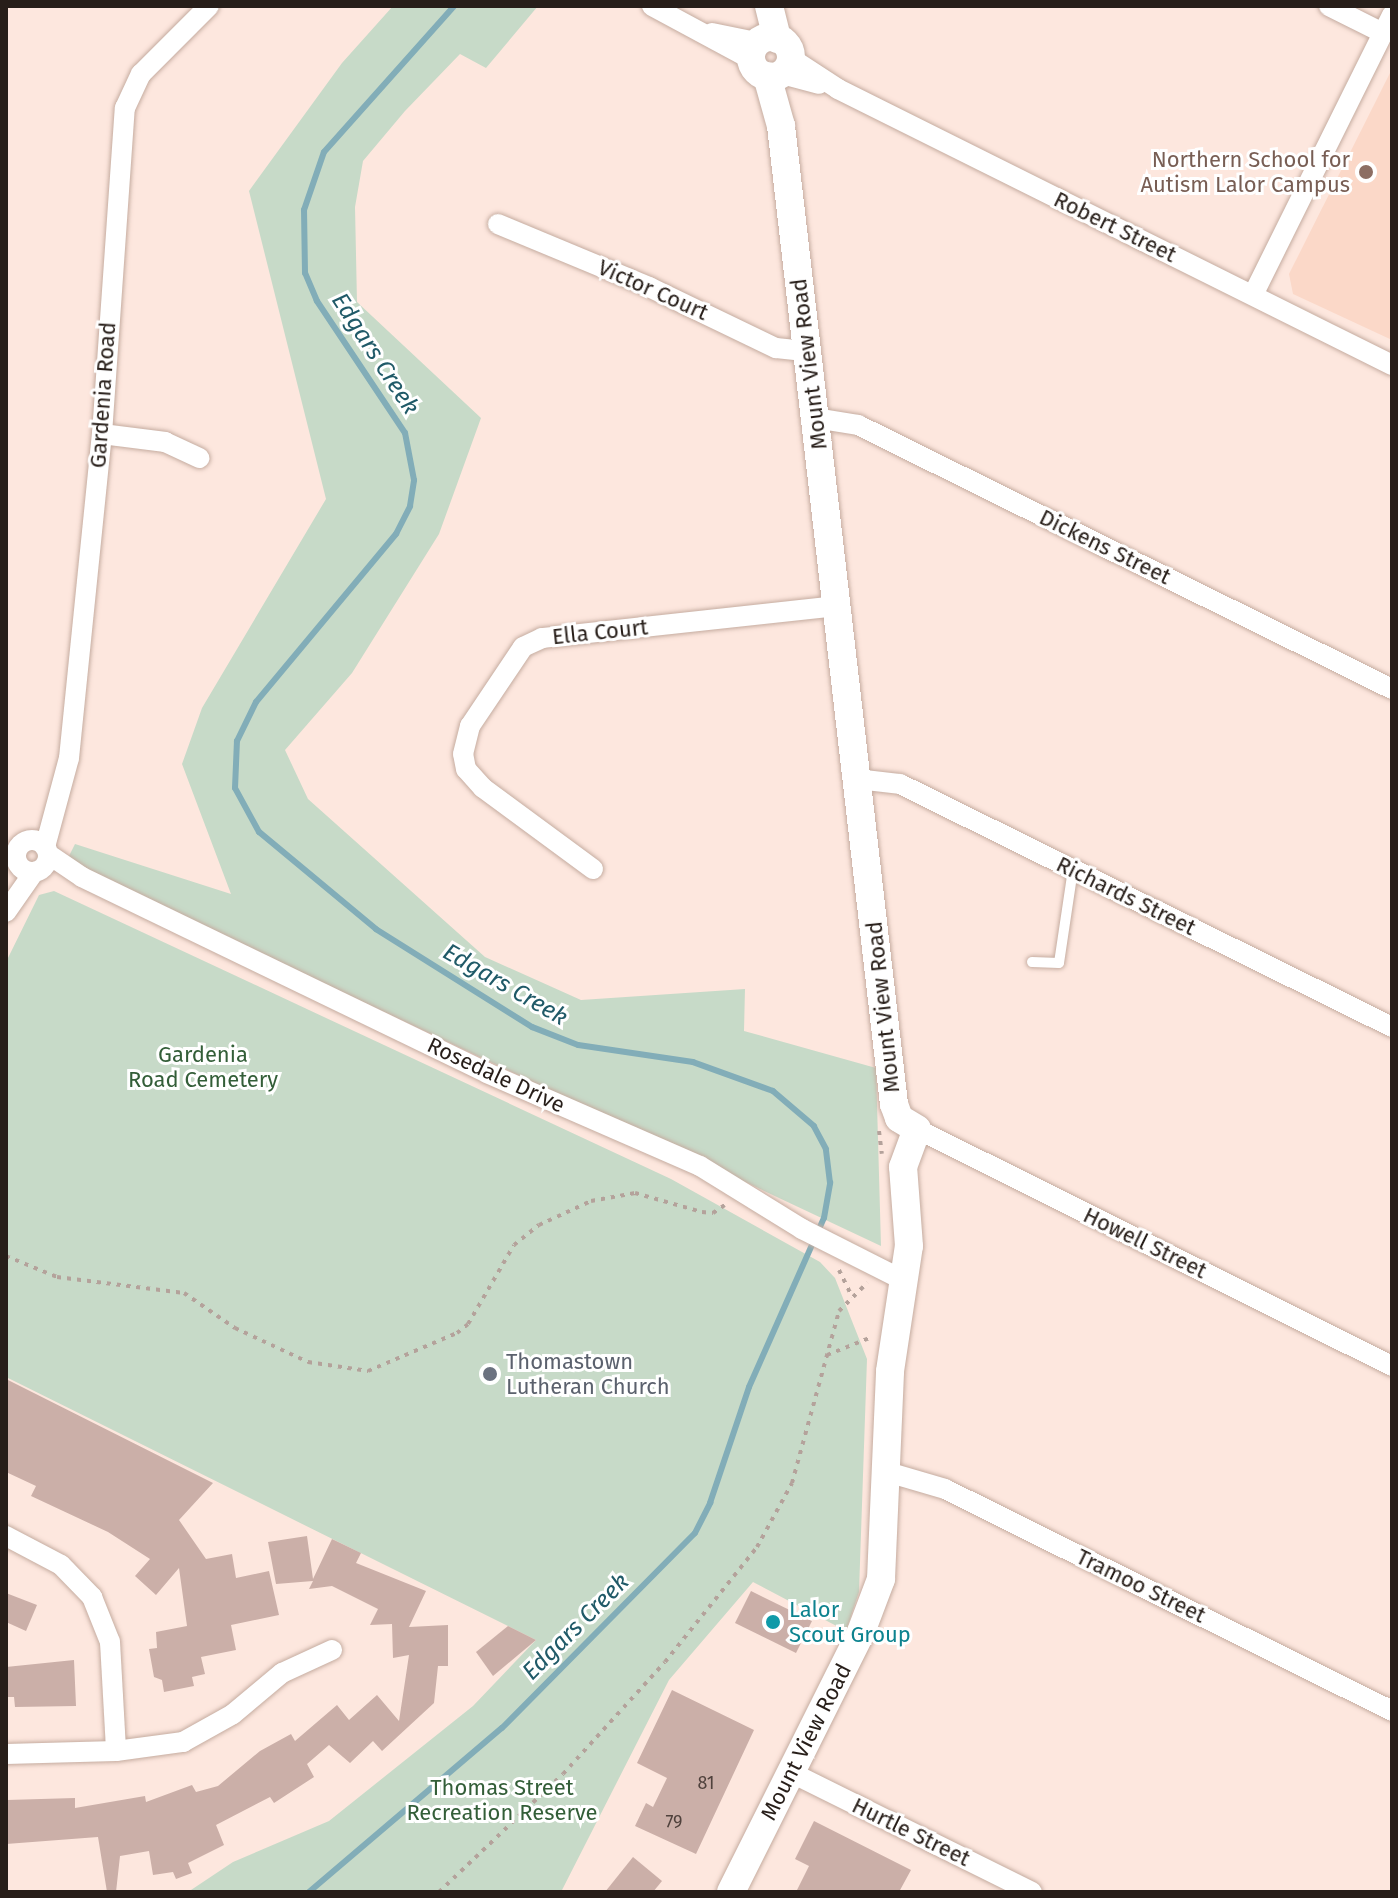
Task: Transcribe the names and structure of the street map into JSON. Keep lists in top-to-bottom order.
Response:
{
  "streets": {
    "street": [
      "Robert Street",
      "Victor Court",
      "Mount View Road",
      "Gardenia Road",
      "Dickens Street",
      "Ella Court",
      "Richards Street",
      "Rosedale Drive",
      "Howell Street",
      "Tramoo Street",
      "Hurtle Street"
    ]
  },
  "crossings": [
    ["Robert Street", "Mount View Road"],
    ["Victor Court", "Mount View Road"],
    ["Mount View Road", "Dickens Street"],
    ["Mount View Road", "Ella Court"],
    ["Mount View Road", "Richards Street"],
    ["Mount View Road", "Rosedale Drive"],
    ["Mount View Road", "Howell Street"],
    ["Mount View Road", "Tramoo Street"],
    ["Mount View Road", "Hurtle Street"],
    ["Gardenia Road", "Rosedale Drive"]
  ],
  "water": ["Edgars Creek"],
  "parks": ["Gardenia Road Cemetery", "Thomas Street Recreation Reserve"],
  "places": ["Northern School for Autism Lalor Campus", "Thomastown Lutheran Church", "Lalor Scout Group"],
  "house_numbers": ["81", "79"]
}
